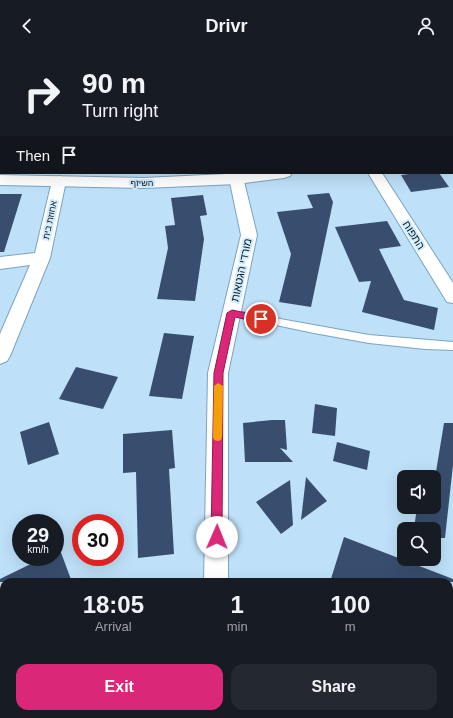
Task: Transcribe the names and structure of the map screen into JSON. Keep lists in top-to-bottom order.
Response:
{
  "streets": {
    "street": [
      "השיזף",
      "אחוזת בית",
      "התפוח",
      "מורדי הגטאות"
    ]
  },
  "crossings": [
    ["השיזף", "אחוזת בית"],
    ["השיזף", "מורדי הגטאות"]
  ],
  "page": {
    "header": "Drivr",
    "turn": ["90 m", "Turn right"],
    "then": "Then",
    "speed": "29 km/h",
    "limit": "30",
    "eta": [
      "18:05",
      "Arrival",
      "1",
      "min",
      "100",
      "m"
    ],
    "buttons": ["Exit", "Share"]
  }
}
